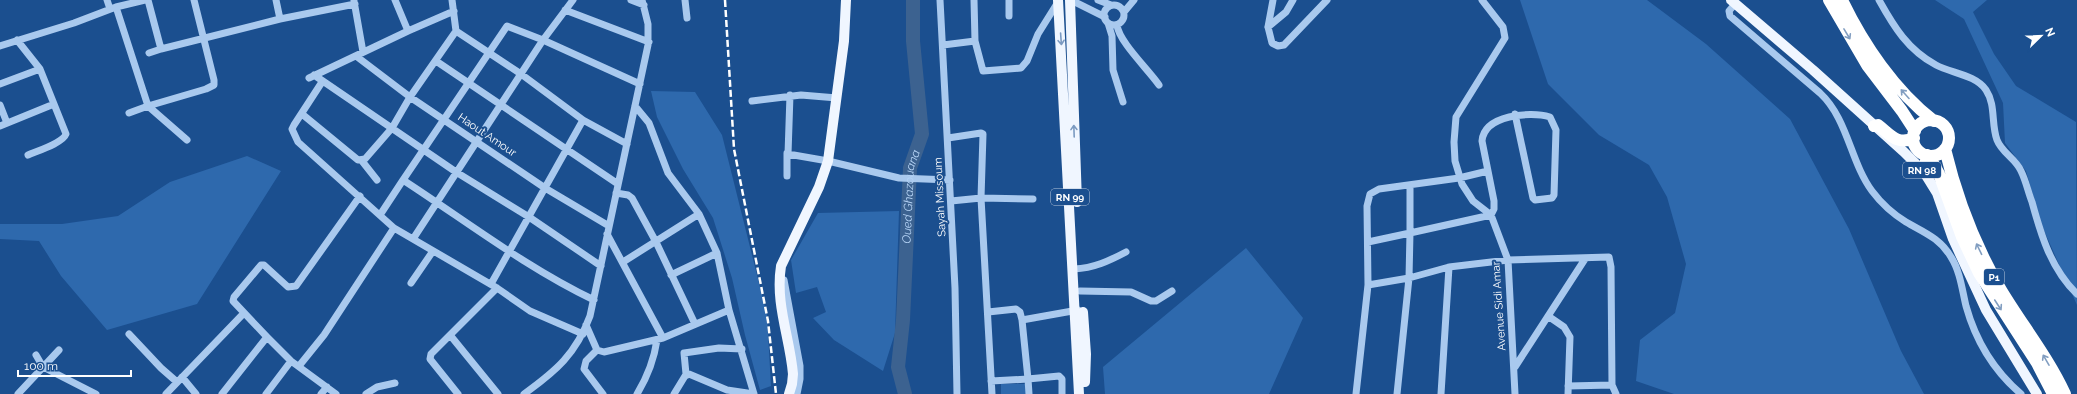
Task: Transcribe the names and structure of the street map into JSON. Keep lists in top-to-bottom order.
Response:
{
  "streets": {
    "highway": ["P1"],
    "main road": ["RN 98", "RN 99"],
    "street": ["Haout Amour", "Sayah Missoum", "Avenue Sidi Amar"]
  },
  "water": ["Oued Ghazouana"],
  "scale_bar": "100 m",
  "north": "top right"
}
